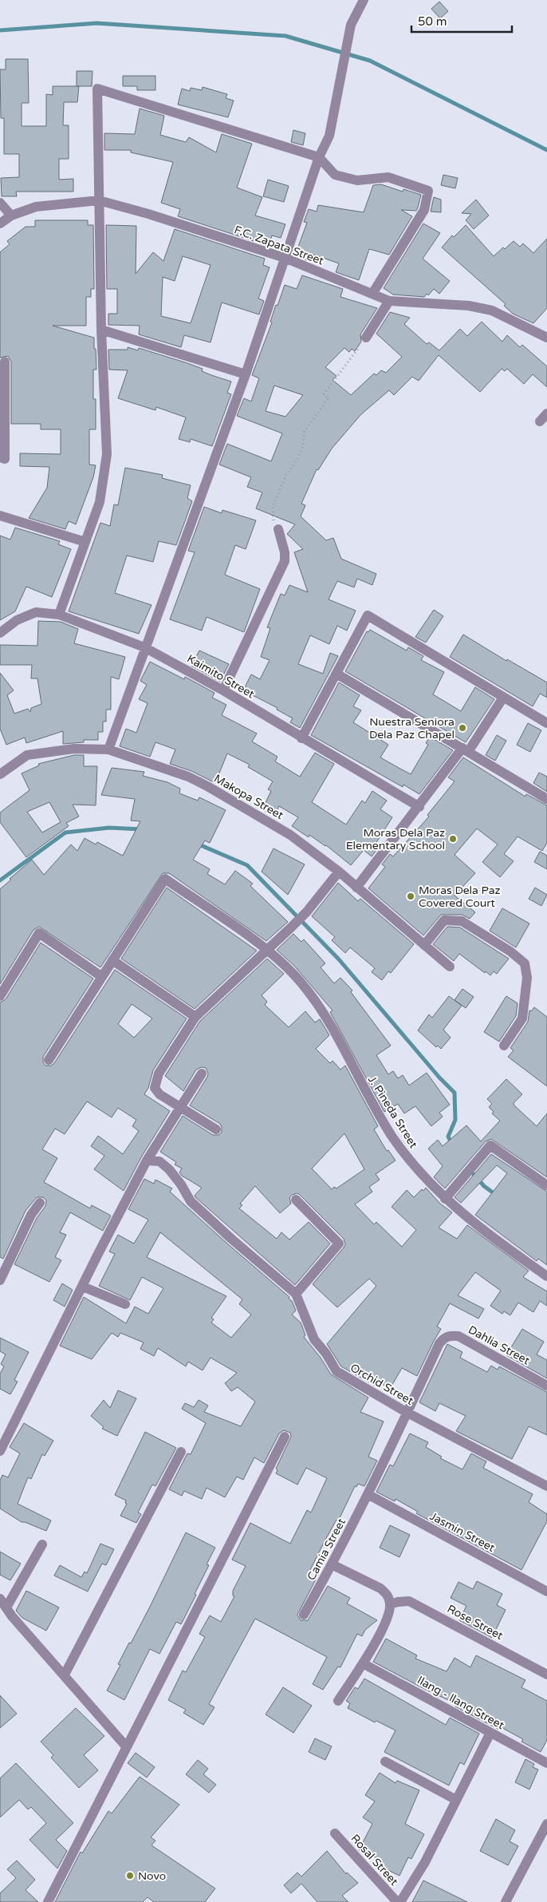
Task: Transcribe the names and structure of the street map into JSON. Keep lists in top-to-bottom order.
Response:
{
  "streets": {
    "street": [
      "F.C. Zapata Street",
      "Kaimito Street",
      "Makopa Street",
      "J. Pineda Street",
      "Dahlia Street",
      "Orchid Street",
      "Jasmin Street",
      "Camia Street",
      "Rose Street",
      "Ilang - Ilang Street",
      "Rosal Street"
    ]
  },
  "crossings": [
    ["Dahlia Street", "Orchid Street"],
    ["Dahlia Street", "Jasmin Street"],
    ["Dahlia Street", "Camia Street"],
    ["Jasmin Street", "Camia Street"]
  ],
  "places": [
    "Nuestra Seniora Dela Paz Chapel",
    "Moras Dela Paz Elementary School",
    "Moras Dela Paz Covered Court",
    "Novo"
  ],
  "scale_bar": "50 m"
}
